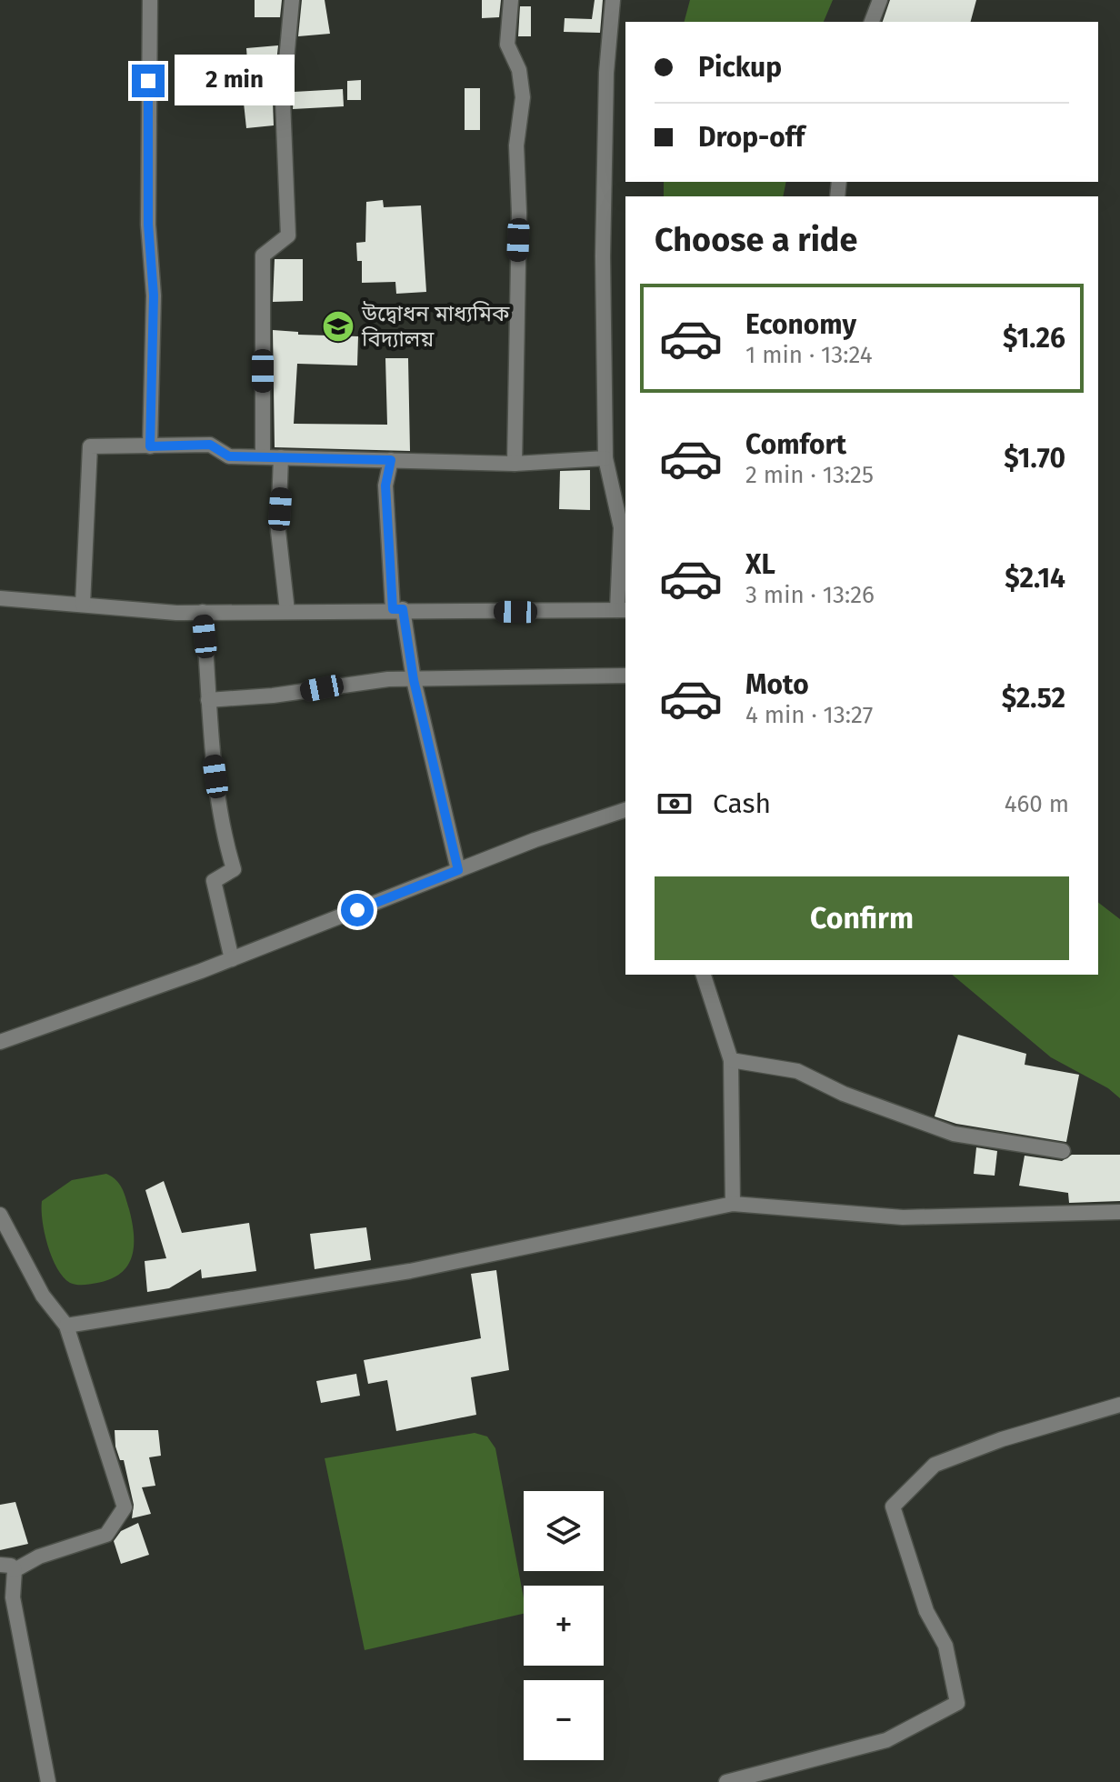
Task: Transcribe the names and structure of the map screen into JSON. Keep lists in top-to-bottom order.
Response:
{
  "places": {
    "school or university": ["উদ্বোধন মাধ্যমিক বিদ্যালয়"]
  },
  "page": {
    "banner": ["Pickup", "Drop-off"],
    "bubble": "2 min",
    "heading": "Choose a ride",
    "list": [
      {
        "name": "Economy",
        "note": "1 min · 13:24",
        "value": "$1.26"
      },
      {
        "name": "Comfort",
        "note": "2 min · 13:25",
        "value": "$1.70"
      },
      {
        "name": "XL",
        "note": "3 min · 13:26",
        "value": "$2.14"
      },
      {
        "name": "Moto",
        "note": "4 min · 13:27",
        "value": "$2.52"
      }
    ],
    "pay": ["Cash", "460 m"],
    "buttons": "Confirm",
    "map_buttons": ["+", "−"]
  }
}
